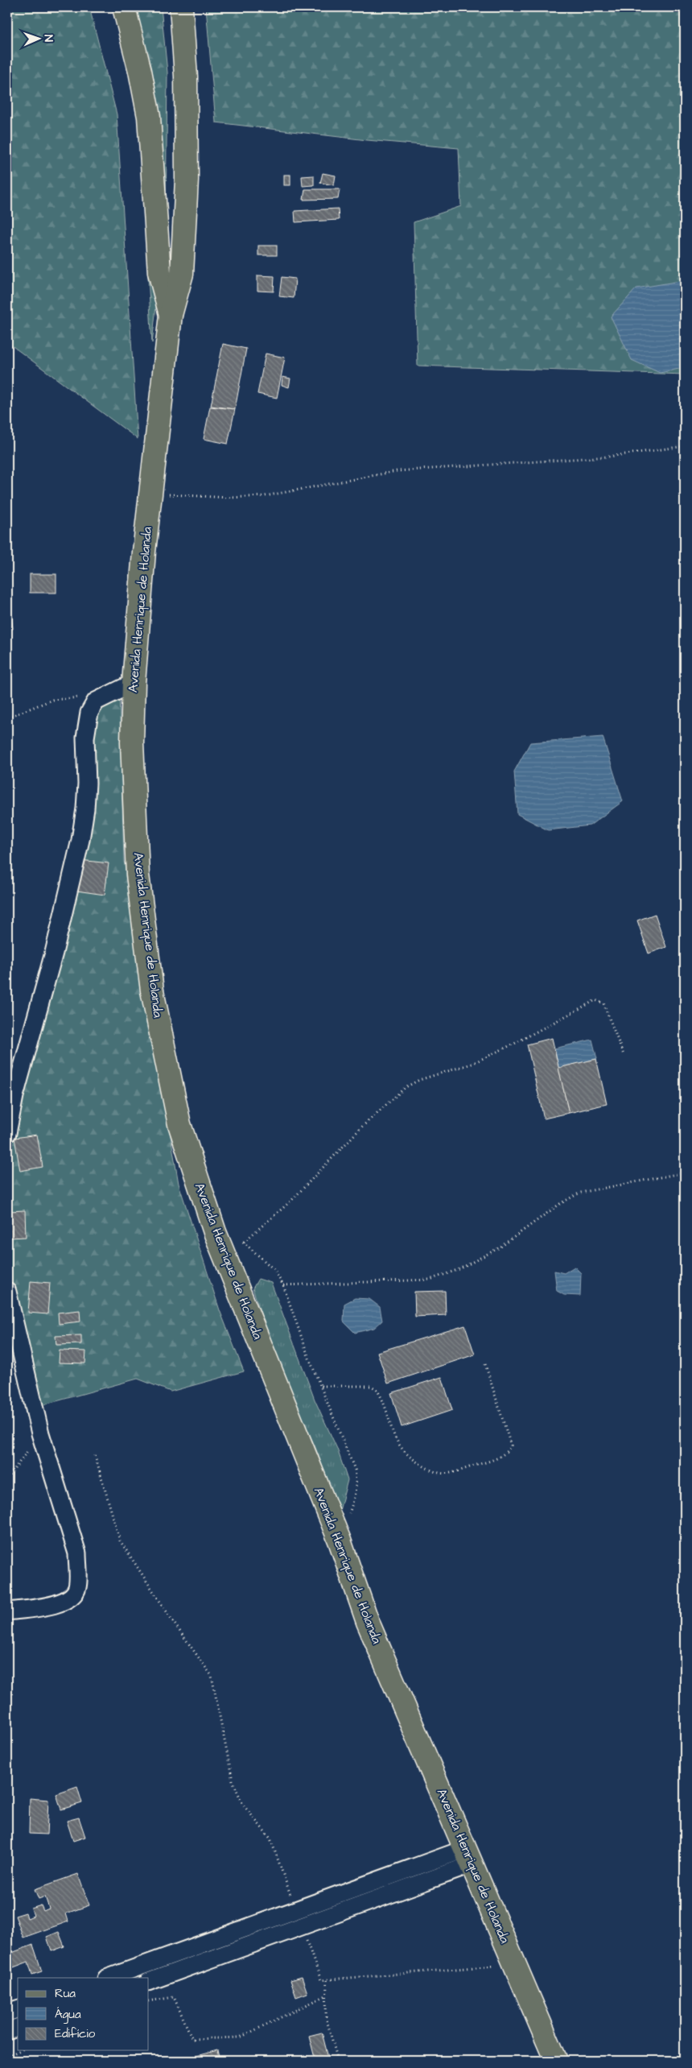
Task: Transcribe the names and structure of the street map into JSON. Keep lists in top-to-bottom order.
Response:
{
  "streets": {
    "main road": ["Avenida Henrique de Holanda"]
  },
  "legend": ["Rua", "Água", "Edifício"],
  "north": "right"
}
